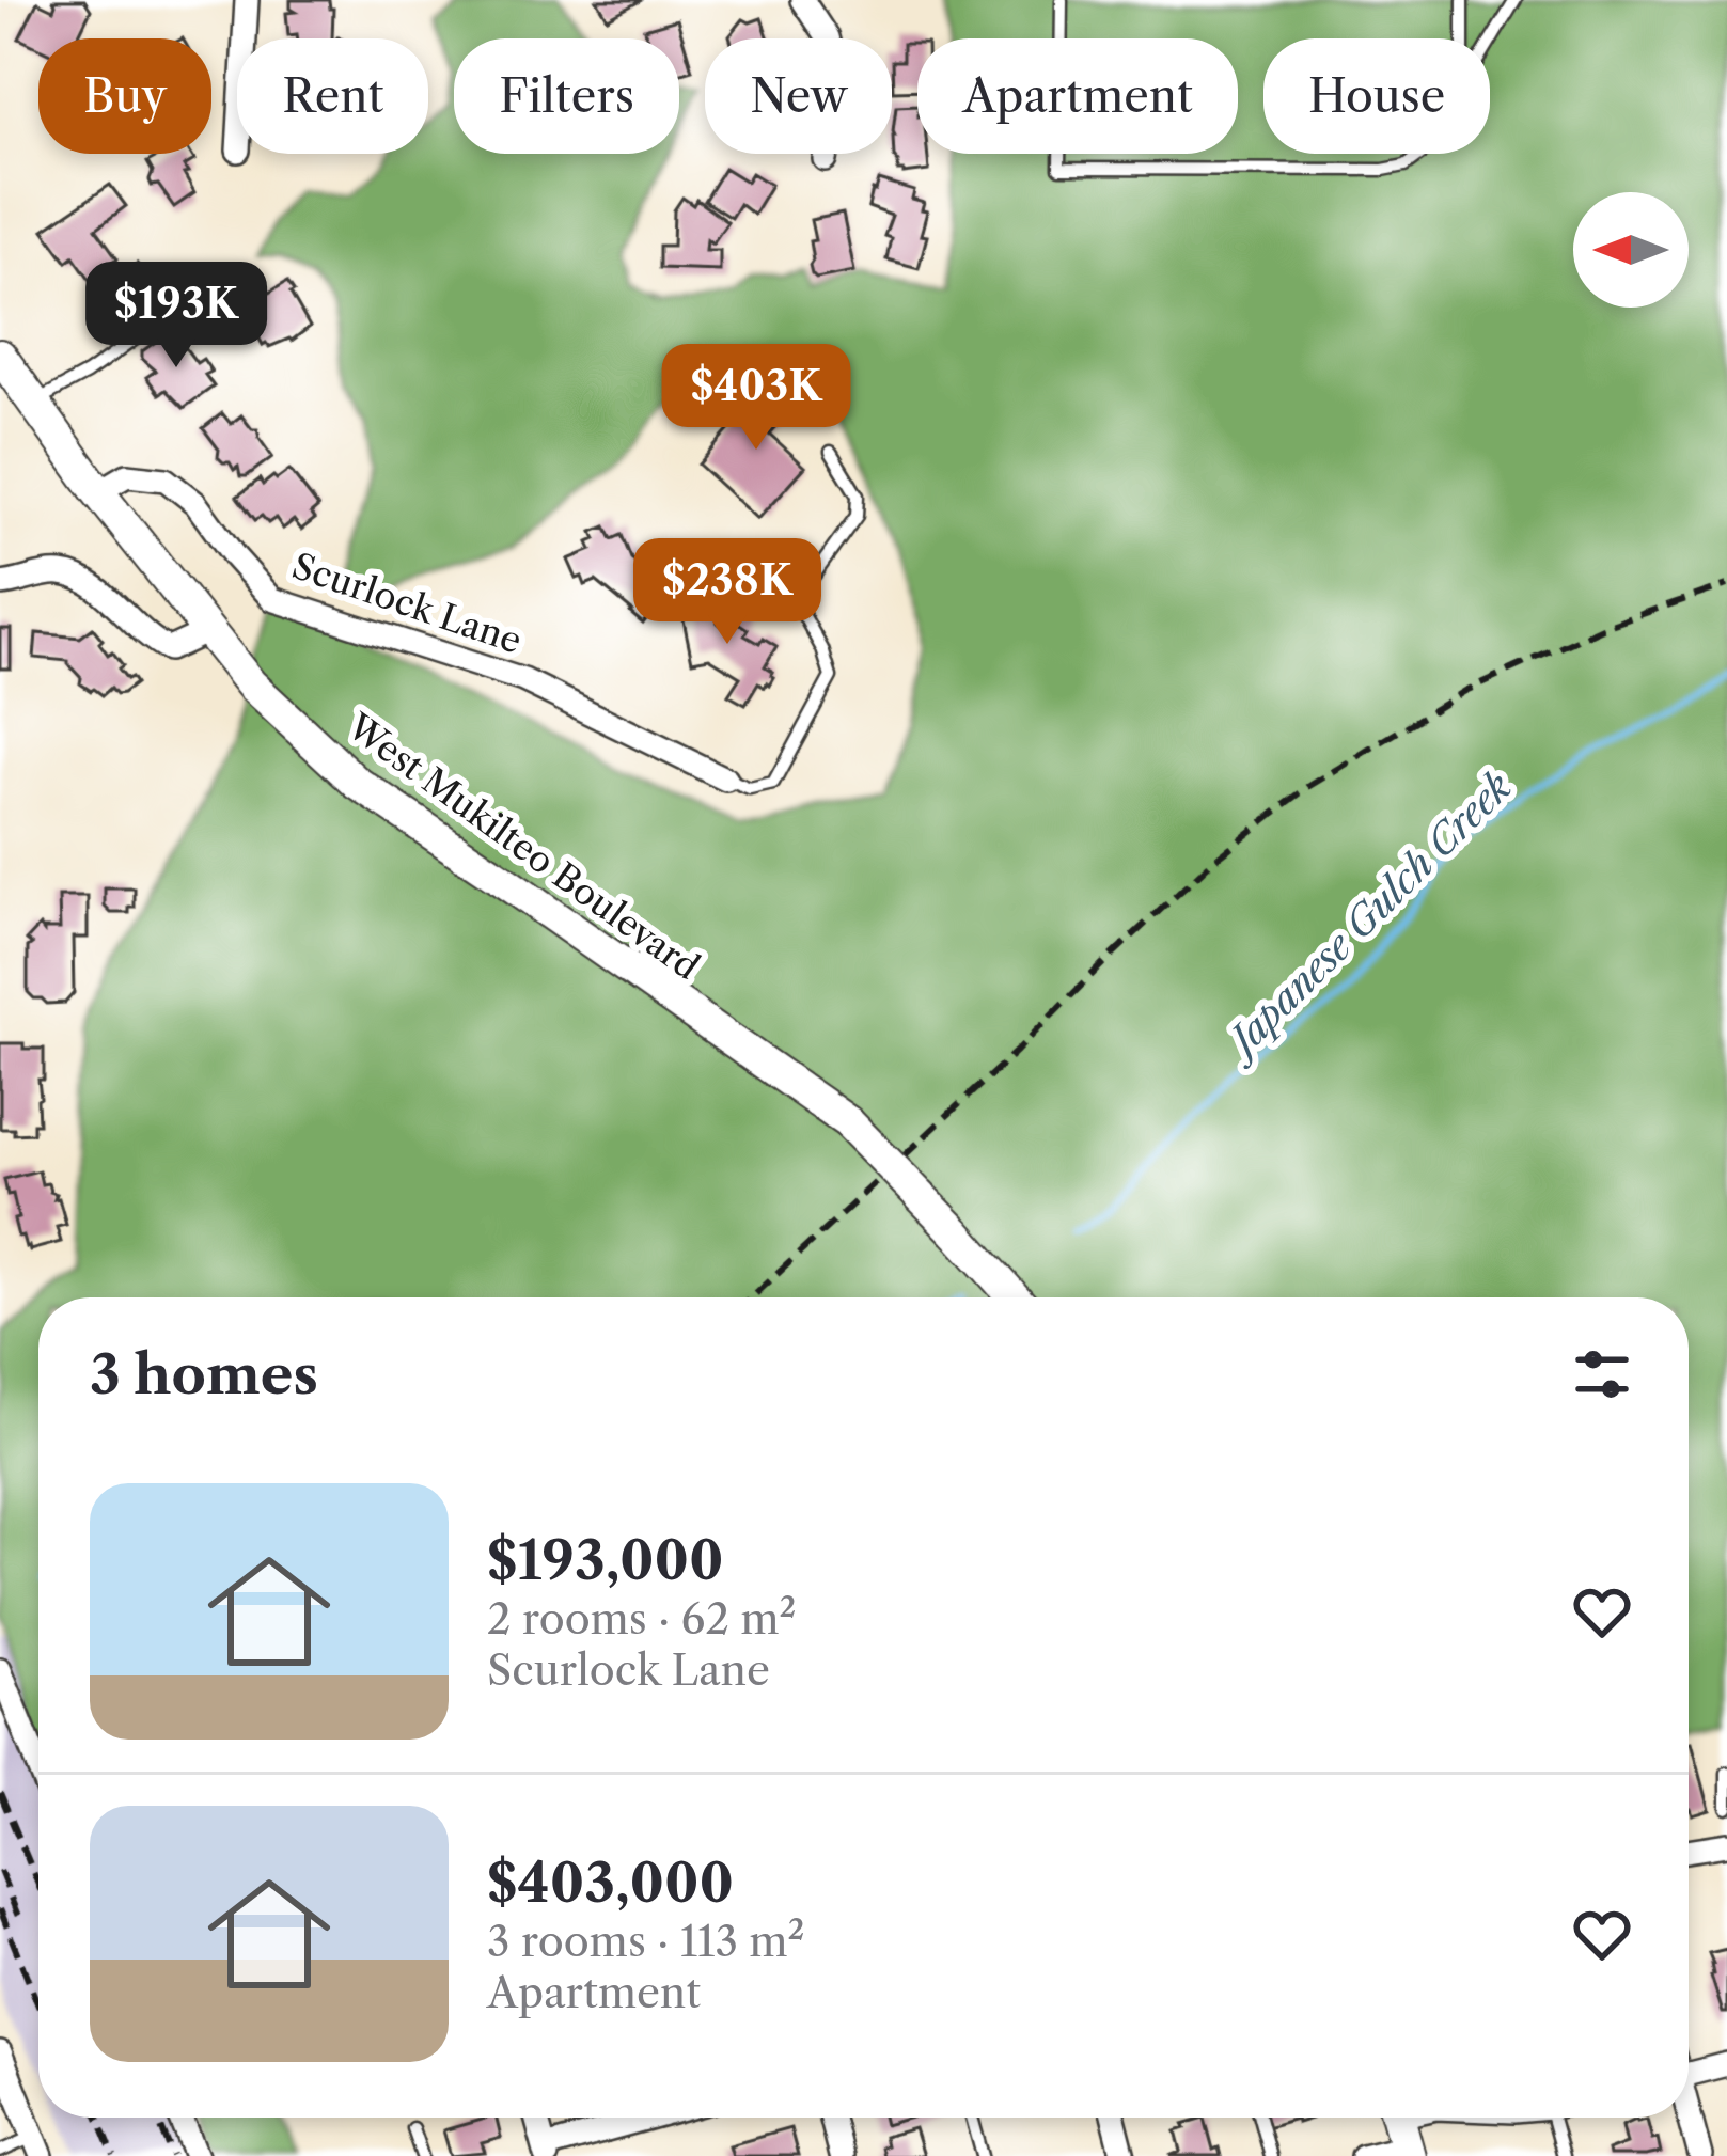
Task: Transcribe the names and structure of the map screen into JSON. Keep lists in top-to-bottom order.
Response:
{
  "streets": {
    "main road": ["West Mukilteo Boulevard"],
    "street": ["Scurlock Lane"]
  },
  "crossings": [
    ["Scurlock Lane", "West Mukilteo Boulevard"]
  ],
  "water": ["Japanese Gulch Creek"],
  "north": "left",
  "page": {
    "chip": [
      "Buy",
      "Rent",
      "Filters",
      "New",
      "Apartment",
      "House"
    ],
    "price": ["$193K", "$403K", "$238K"],
    "heading": "3 homes",
    "list": [
      {
        "name": "$193,000",
        "note": "2 rooms · 62 m² · Scurlock Lane"
      },
      {
        "name": "$403,000",
        "note": "3 rooms · 113 m² · Apartment"
      }
    ]
  }
}
